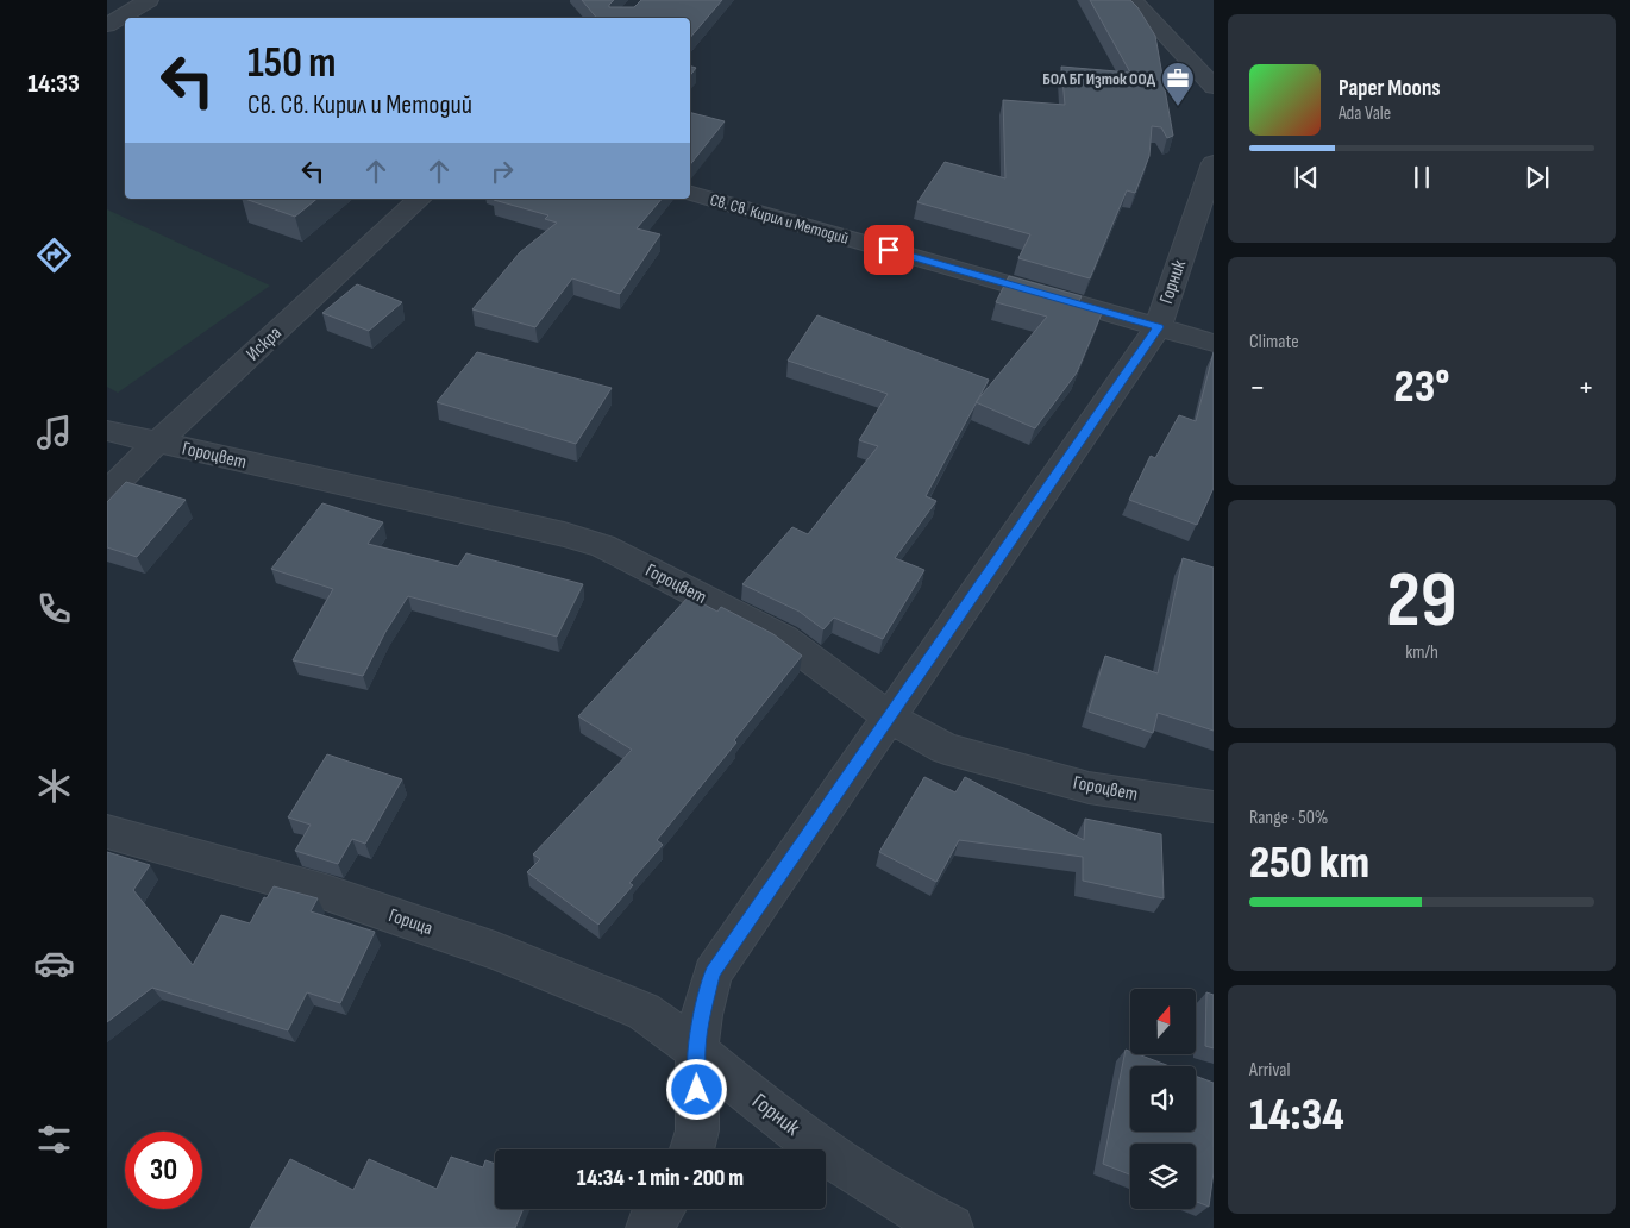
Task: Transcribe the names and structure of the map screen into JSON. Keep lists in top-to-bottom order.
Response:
{
  "streets": {
    "street": [
      "Св. Св. Кирил и Методий",
      "Горник",
      "Искра",
      "Гороцвет",
      "Горица"
    ]
  },
  "crossings": [
    ["Св. Св. Кирил и Методий", "Горник"],
    ["Горник", "Гороцвет"],
    ["Горник", "Горица"],
    ["Искра", "Гороцвет"]
  ],
  "places": {
    "office": ["БОЛ БГ Изток ООД"]
  },
  "north": "top",
  "page": {
    "tabs": "14:33",
    "turn": ["150 m", "Св. Св. Кирил и Методий"],
    "song": ["Paper Moons", "Ada Vale"],
    "tile": [
      "Climate",
      ["29", "km/h"],
      ["Range · 50%", "250 km"],
      ["Arrival", "14:34"]
    ],
    "heat": ["−", "23°", "+"],
    "limit": "30",
    "trip": "14:34 · 1 min · 200 m"
  }
}
